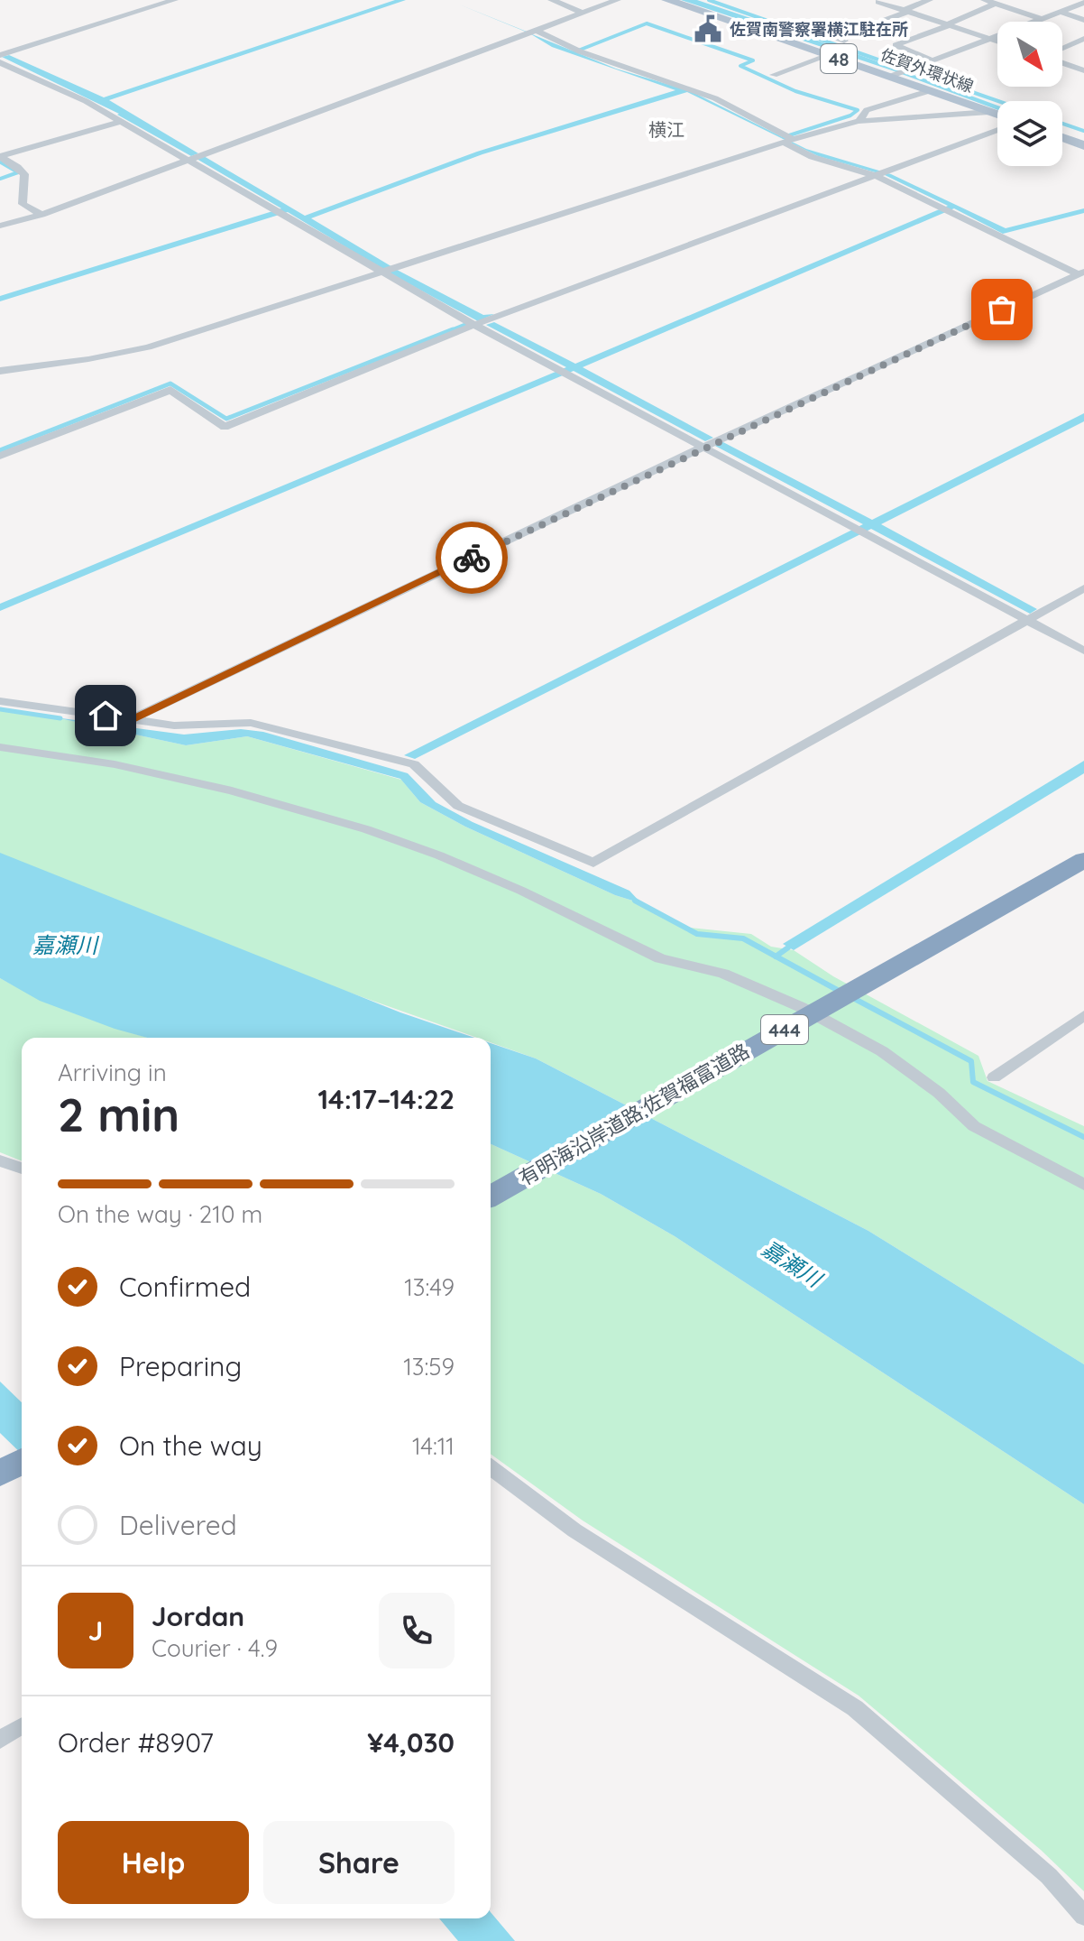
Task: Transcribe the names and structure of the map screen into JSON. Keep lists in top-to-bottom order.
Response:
{
  "streets": {
    "highway": ["444", "有明海沿岸道路;佐賀福富道路"],
    "main road": ["48", "佐賀外環状線"]
  },
  "districts": ["横江"],
  "water": ["嘉瀬川"],
  "places": {
    "public building": ["佐賀南警察署横江駐在所"]
  },
  "north": "bottom right",
  "page": {
    "heading": ["2 min", "Arriving in", "14:17–14:22"],
    "panel": [
      "Jordan",
      "Courier · 4.9",
      "Order #8907",
      "¥4,030"
    ],
    "bar": "On the way · 210 m",
    "list": [
      ["Confirmed", "13:49"],
      ["Preparing", "13:59"],
      ["On the way", "14:11"],
      "Delivered"
    ],
    "round": "J",
    "buttons": ["Help", "Share"]
  }
}
